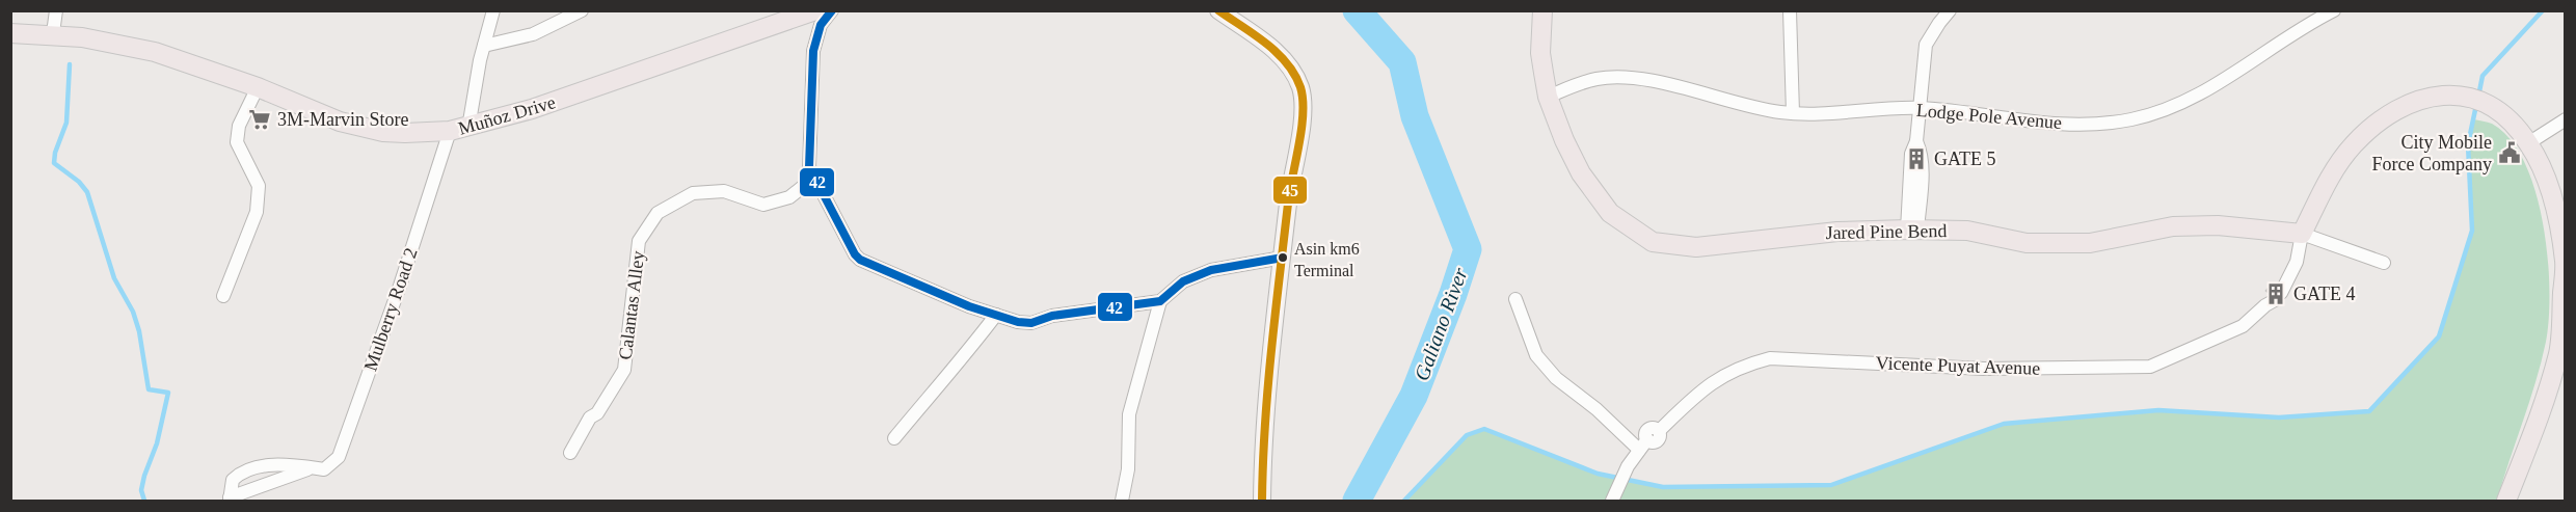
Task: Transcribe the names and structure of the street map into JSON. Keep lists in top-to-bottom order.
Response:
{
  "streets": {
    "main road": ["Muñoz Drive", "Jared Pine Bend", "Vicente Puyat Avenue"],
    "street": ["Lodge Pole Avenue", "Calantas Alley", "Mulberry Road 2"]
  },
  "crossings": [
    ["Muñoz Drive", "Mulberry Road 2"],
    ["Lodge Pole Avenue", "Jared Pine Bend"],
    ["Jared Pine Bend", "Vicente Puyat Avenue"]
  ],
  "water": ["Galiano River"],
  "places": {
    "supermarket": ["3M-Marvin Store"],
    "public building": ["City Mobile Force Company"],
    "building": ["GATE 5", "GATE 4"],
    "other": ["Asin km6 Terminal"]
  },
  "lines": ["transit line 42", "transit line 45"]
}
